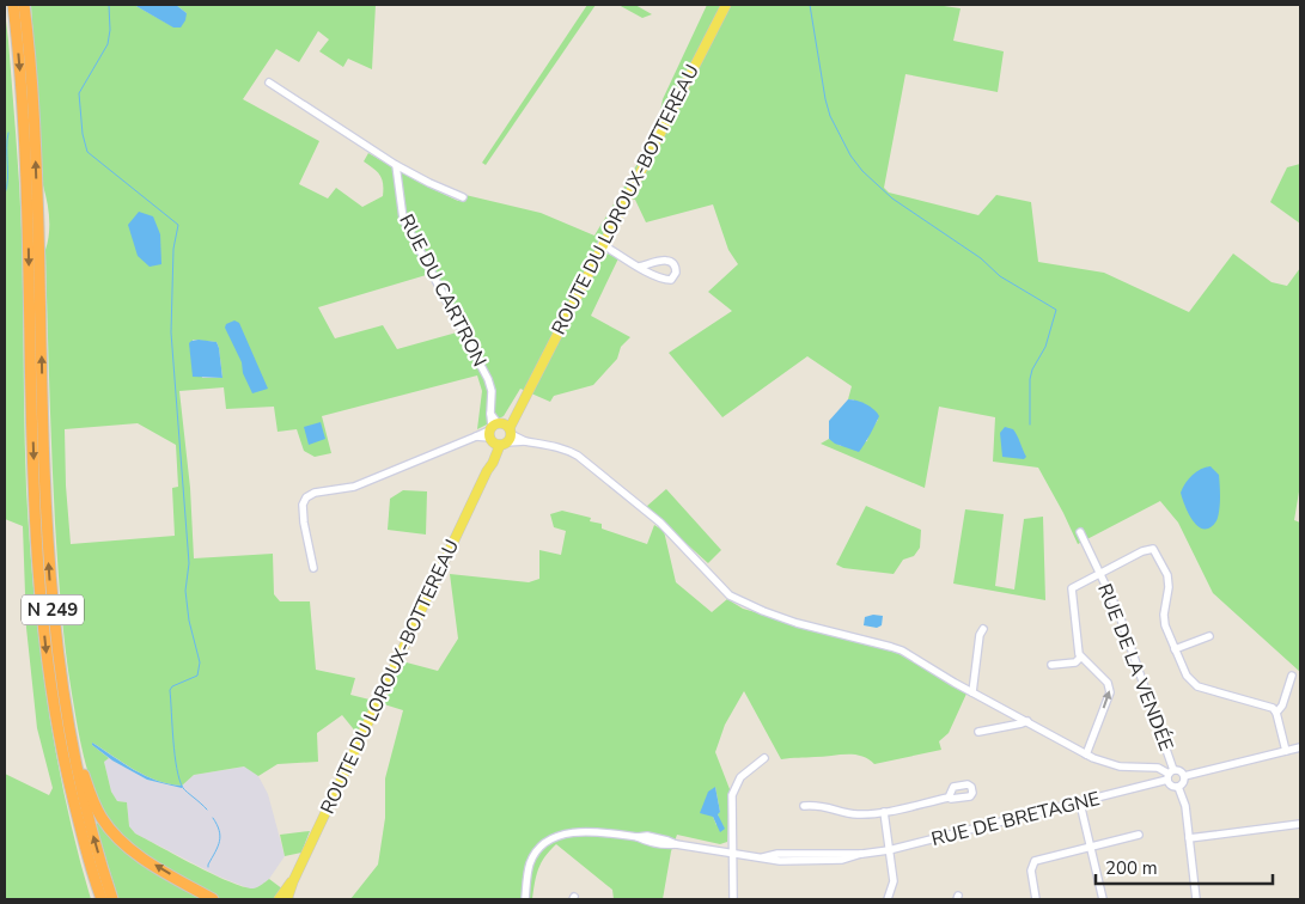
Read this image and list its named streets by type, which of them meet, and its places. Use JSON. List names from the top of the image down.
{
  "streets": {
    "highway": ["N 249"],
    "main road": ["ROUTE DU LOROUX-BOTTEREAU"],
    "street": ["RUE DU CARTRON", "RUE DE LA VENDÉE", "RUE DE BRETAGNE"]
  },
  "crossings": [
    ["ROUTE DU LOROUX-BOTTEREAU", "RUE DU CARTRON"],
    ["RUE DE LA VENDÉE", "RUE DE BRETAGNE"]
  ],
  "scale_bar": "200 m"
}
